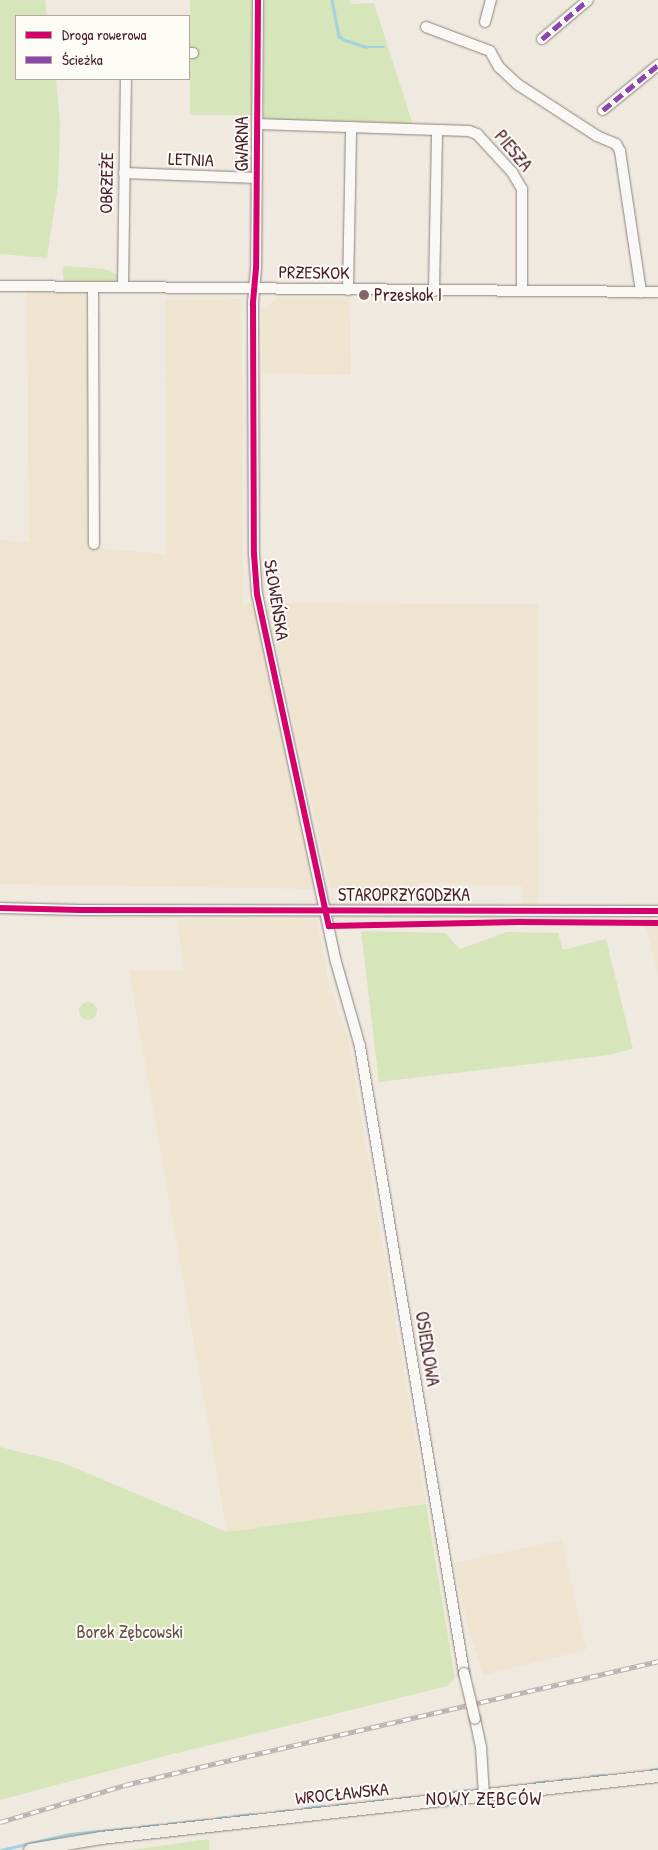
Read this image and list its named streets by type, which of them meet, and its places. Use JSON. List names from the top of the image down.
{
  "streets": {
    "main road": ["WROCŁAWSKA"],
    "street": [
      "GWARNA",
      "PIESZA",
      "LETNIA",
      "OBRZEŻE",
      "PRZESKOK",
      "SŁOWEŃSKA",
      "STAROPRZYGODZKA",
      "OSIEDLOWA"
    ]
  },
  "crossings": [
    ["GWARNA", "PIESZA"],
    ["GWARNA", "LETNIA"],
    ["GWARNA", "PRZESKOK"],
    ["GWARNA", "SŁOWEŃSKA"],
    ["PIESZA", "PRZESKOK"],
    ["LETNIA", "OBRZEŻE"],
    ["OBRZEŻE", "PRZESKOK"],
    ["PRZESKOK", "SŁOWEŃSKA"],
    ["SŁOWEŃSKA", "STAROPRZYGODZKA"],
    ["SŁOWEŃSKA", "OSIEDLOWA"],
    ["STAROPRZYGODZKA", "OSIEDLOWA"],
    ["OSIEDLOWA", "WROCŁAWSKA"]
  ],
  "districts": ["NOWY ZĘBCÓW"],
  "parks": ["Borek Zębcowski"],
  "places": ["Przeskok I"],
  "legend": ["Droga rowerowa", "Ścieżka"]
}
